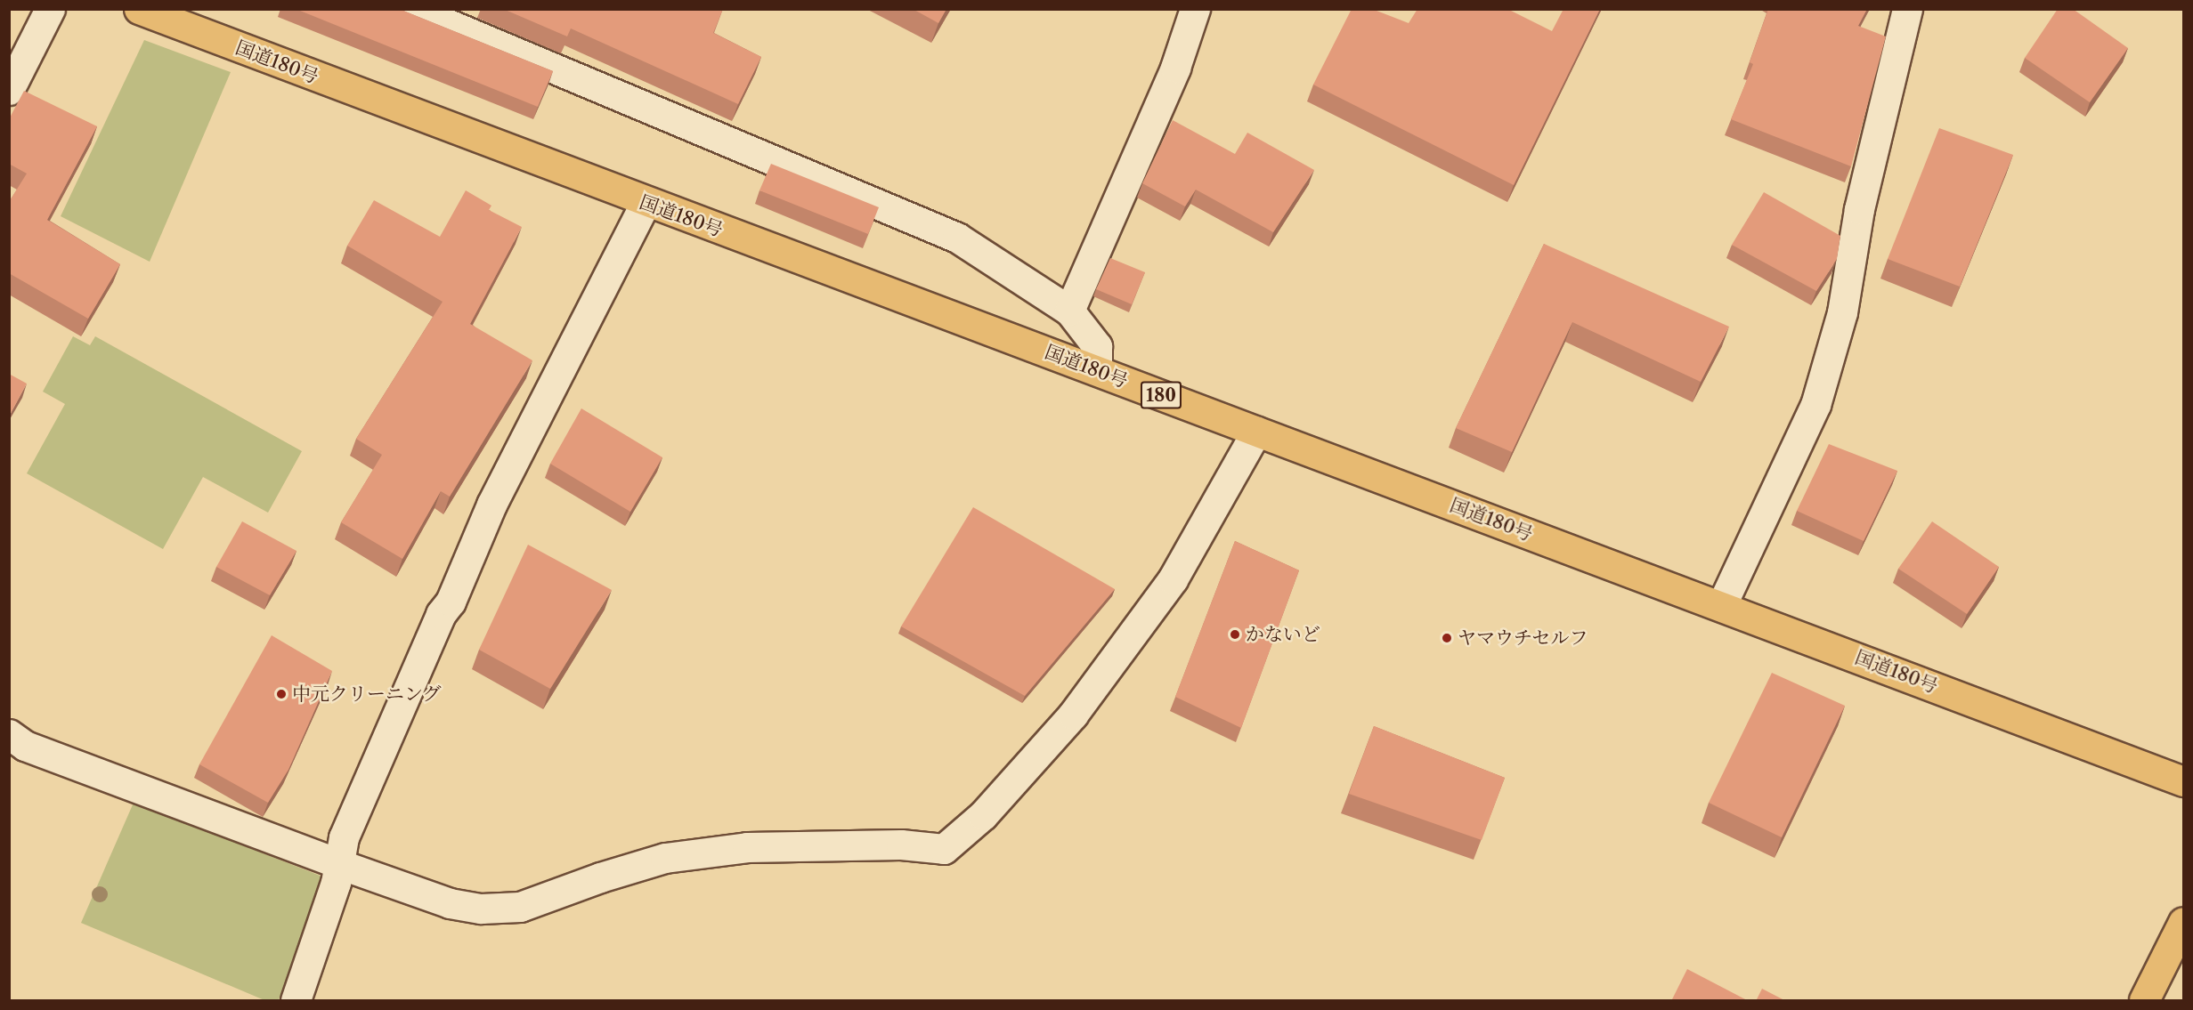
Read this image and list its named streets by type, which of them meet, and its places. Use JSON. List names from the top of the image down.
{
  "streets": {
    "highway": ["国道180号", "180"]
  },
  "places": ["かないど", "ヤマウチセルフ", "中元クリーニング"]
}
